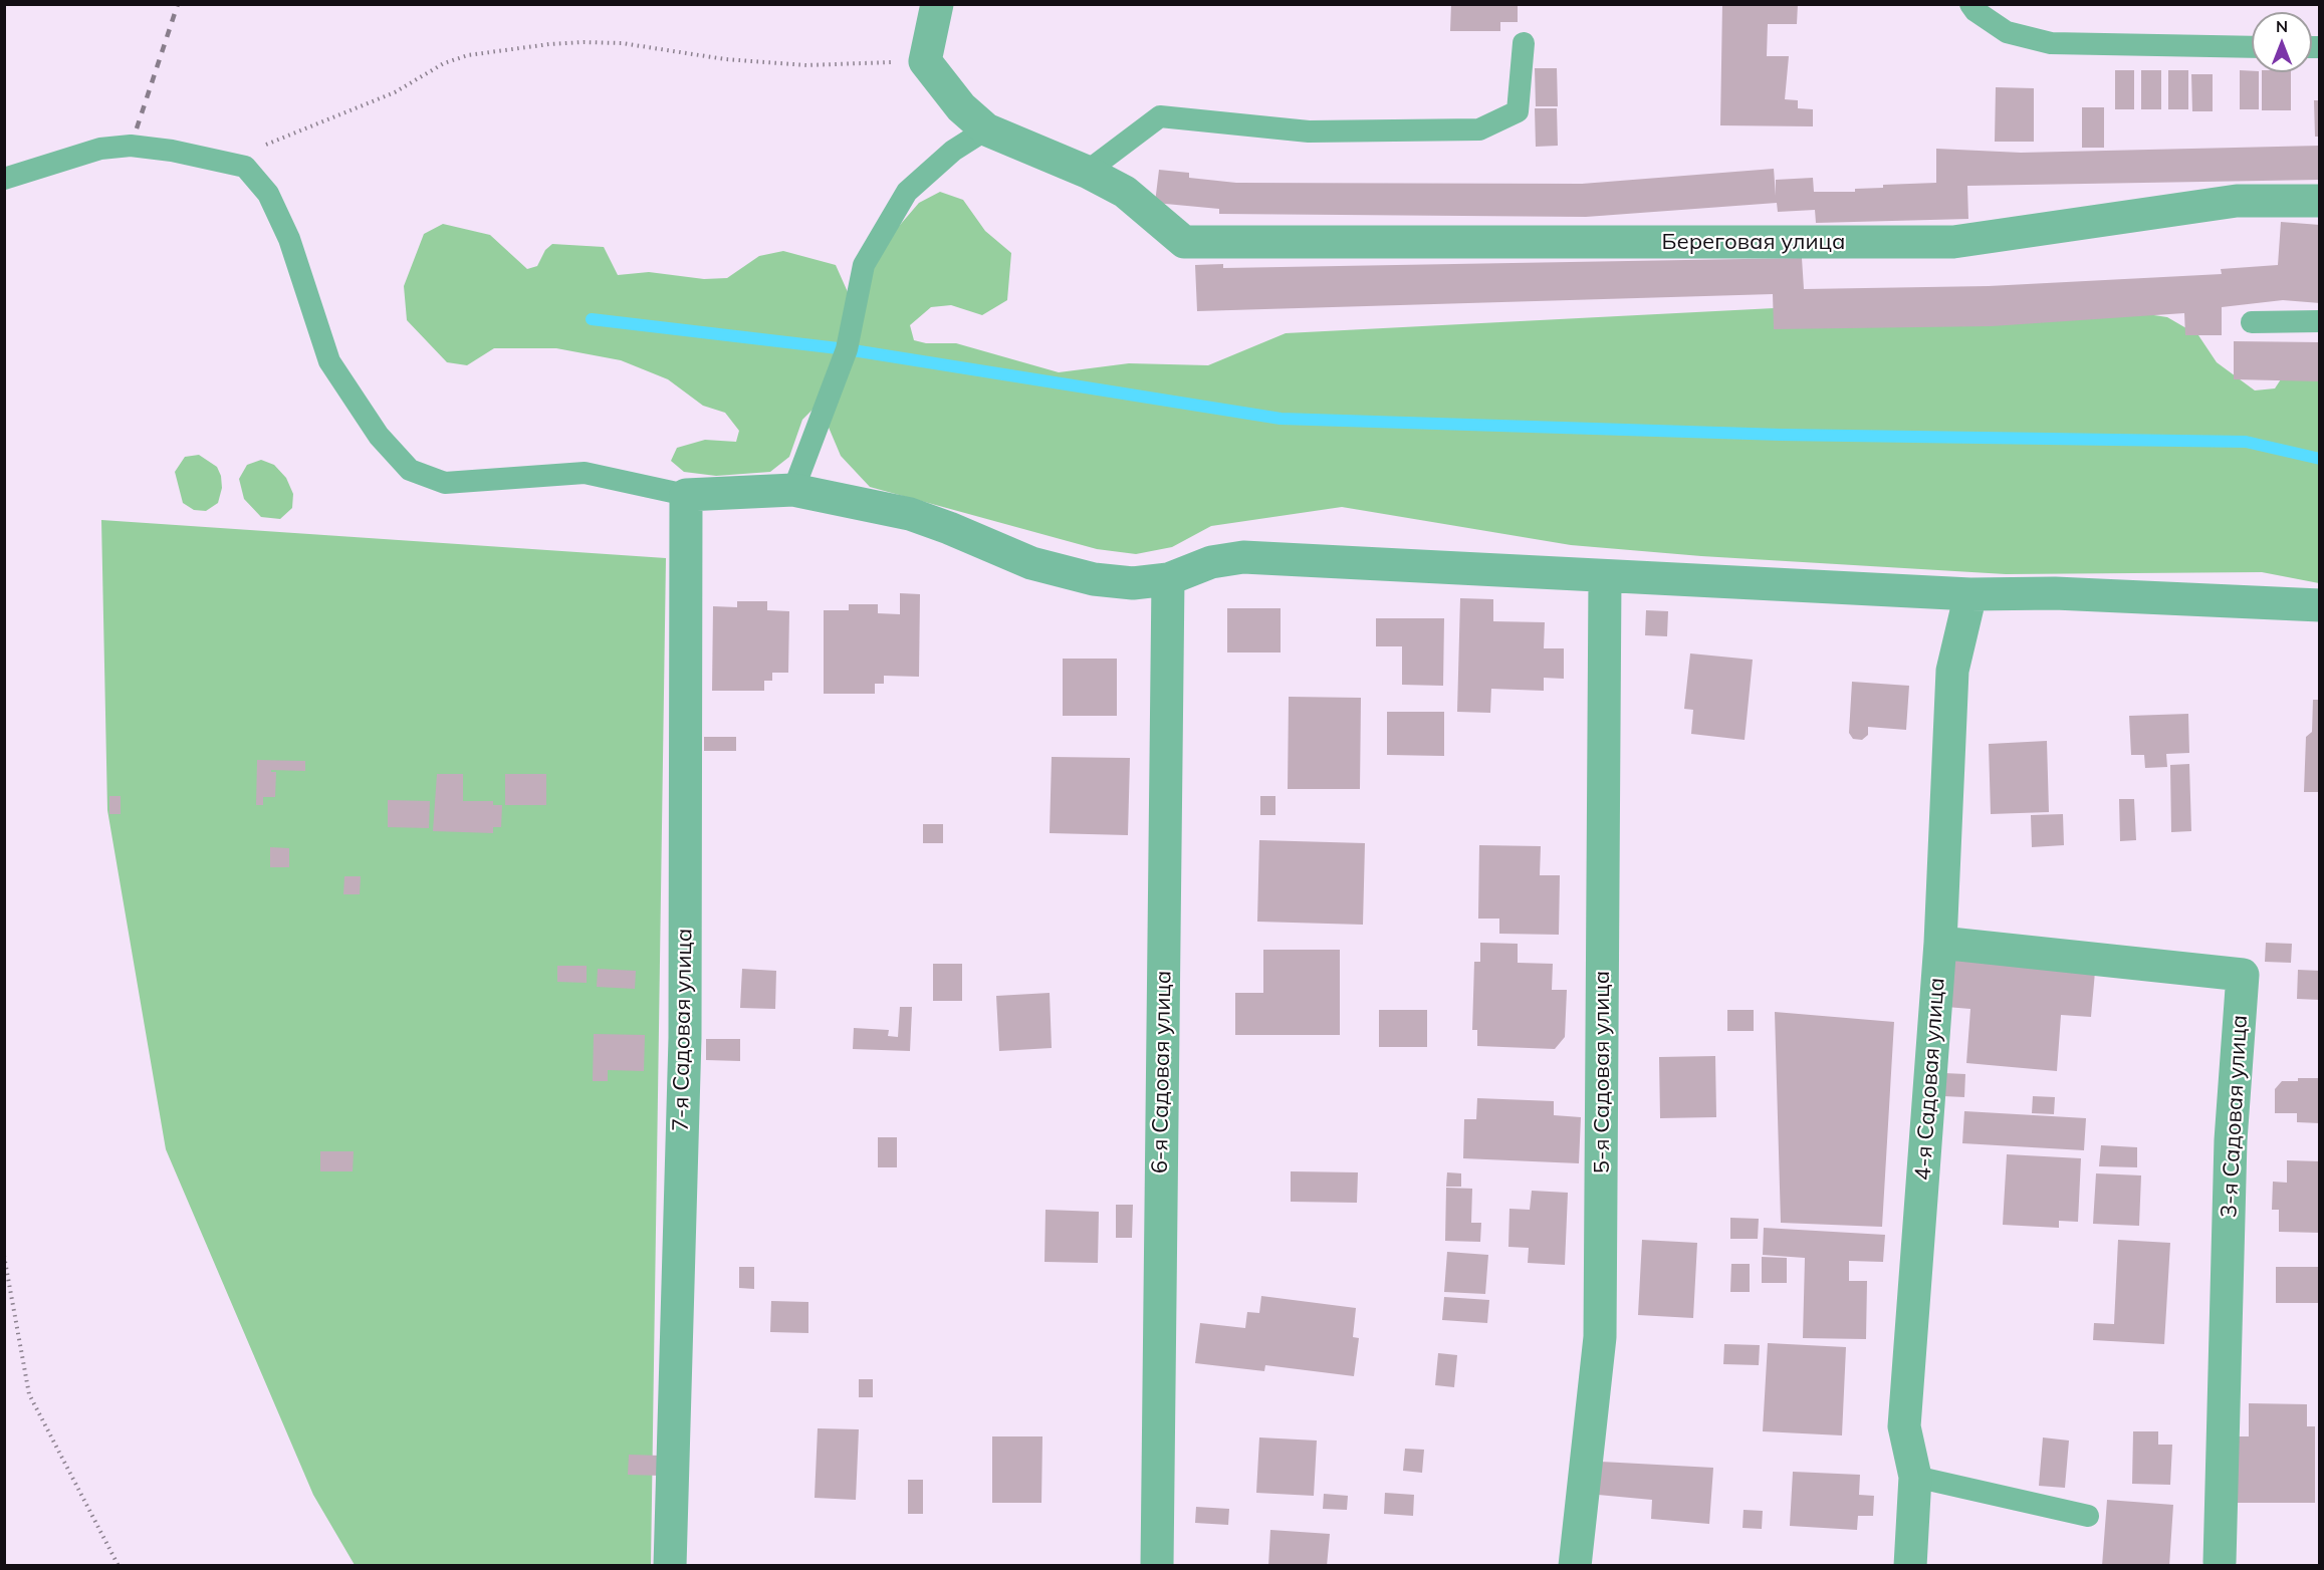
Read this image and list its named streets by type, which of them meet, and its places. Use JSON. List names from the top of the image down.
{
  "streets": {
    "street": [
      "Береговая улица",
      "7-я Садовая улица",
      "6-я Садовая улица",
      "5-я Садовая улица",
      "4-я Садовая улица",
      "3-я Садовая улица"
    ]
  },
  "crossings": [
    ["4-я Садовая улица", "3-я Садовая улица"]
  ],
  "north": "top"
}
